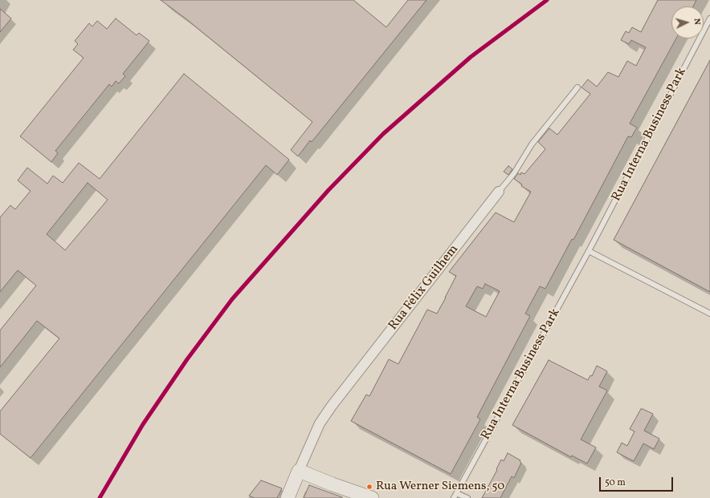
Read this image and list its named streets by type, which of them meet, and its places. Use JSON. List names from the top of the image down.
{
  "streets": {
    "street": ["Rua Félix Guilhem"],
    "lane": ["Rua Interna Business Park"]
  },
  "places": ["Rua Werner Siemens, 50"],
  "scale_bar": "50 m",
  "north": "right"
}
